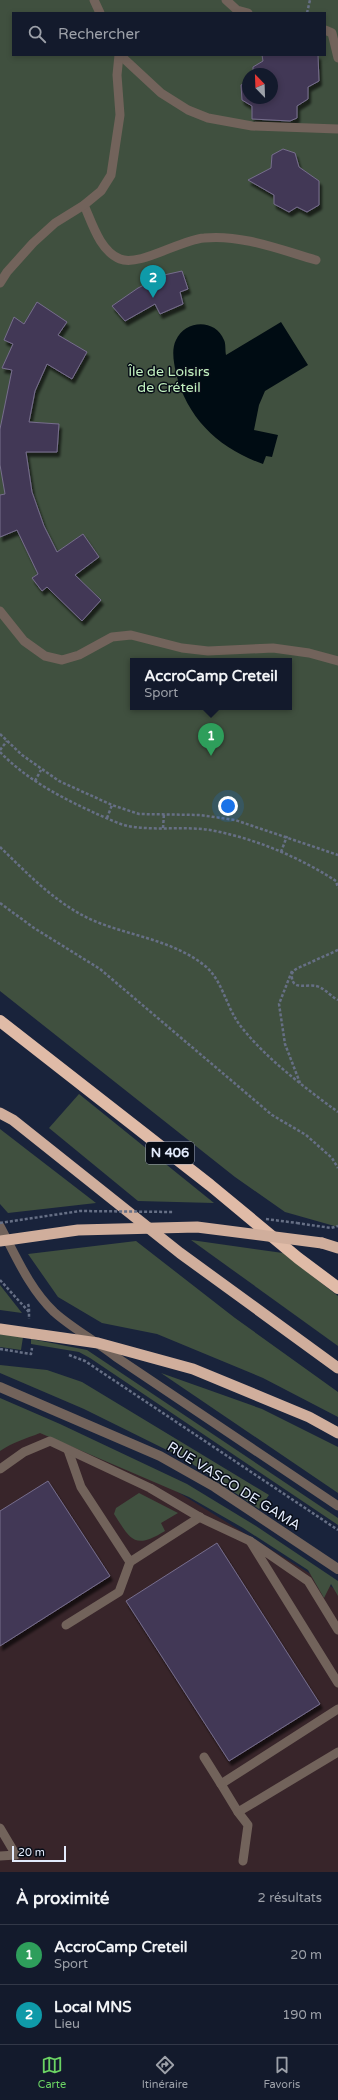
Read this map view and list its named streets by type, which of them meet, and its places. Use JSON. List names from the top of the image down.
{
  "streets": {
    "highway": ["N 406"],
    "street": ["RUE VASCO DE GAMA"]
  },
  "parks": ["Île de Loisirs de Créteil"],
  "scale_bar": "20 m",
  "north": "top left",
  "page": {
    "search": "Rechercher",
    "pins": ["2", "1"],
    "popup": ["AccroCamp Creteil", "Sport"],
    "scale": "20 m",
    "heading": ["À proximité", "2 résultats"],
    "list": [
      {
        "mark": "1",
        "name": "AccroCamp Creteil",
        "note": "Sport",
        "value": "20 m"
      },
      {
        "mark": "2",
        "name": "Local MNS",
        "note": "Lieu",
        "value": "190 m"
      }
    ],
    "nav": ["Carte", "Itinéraire", "Favoris"]
  }
}
